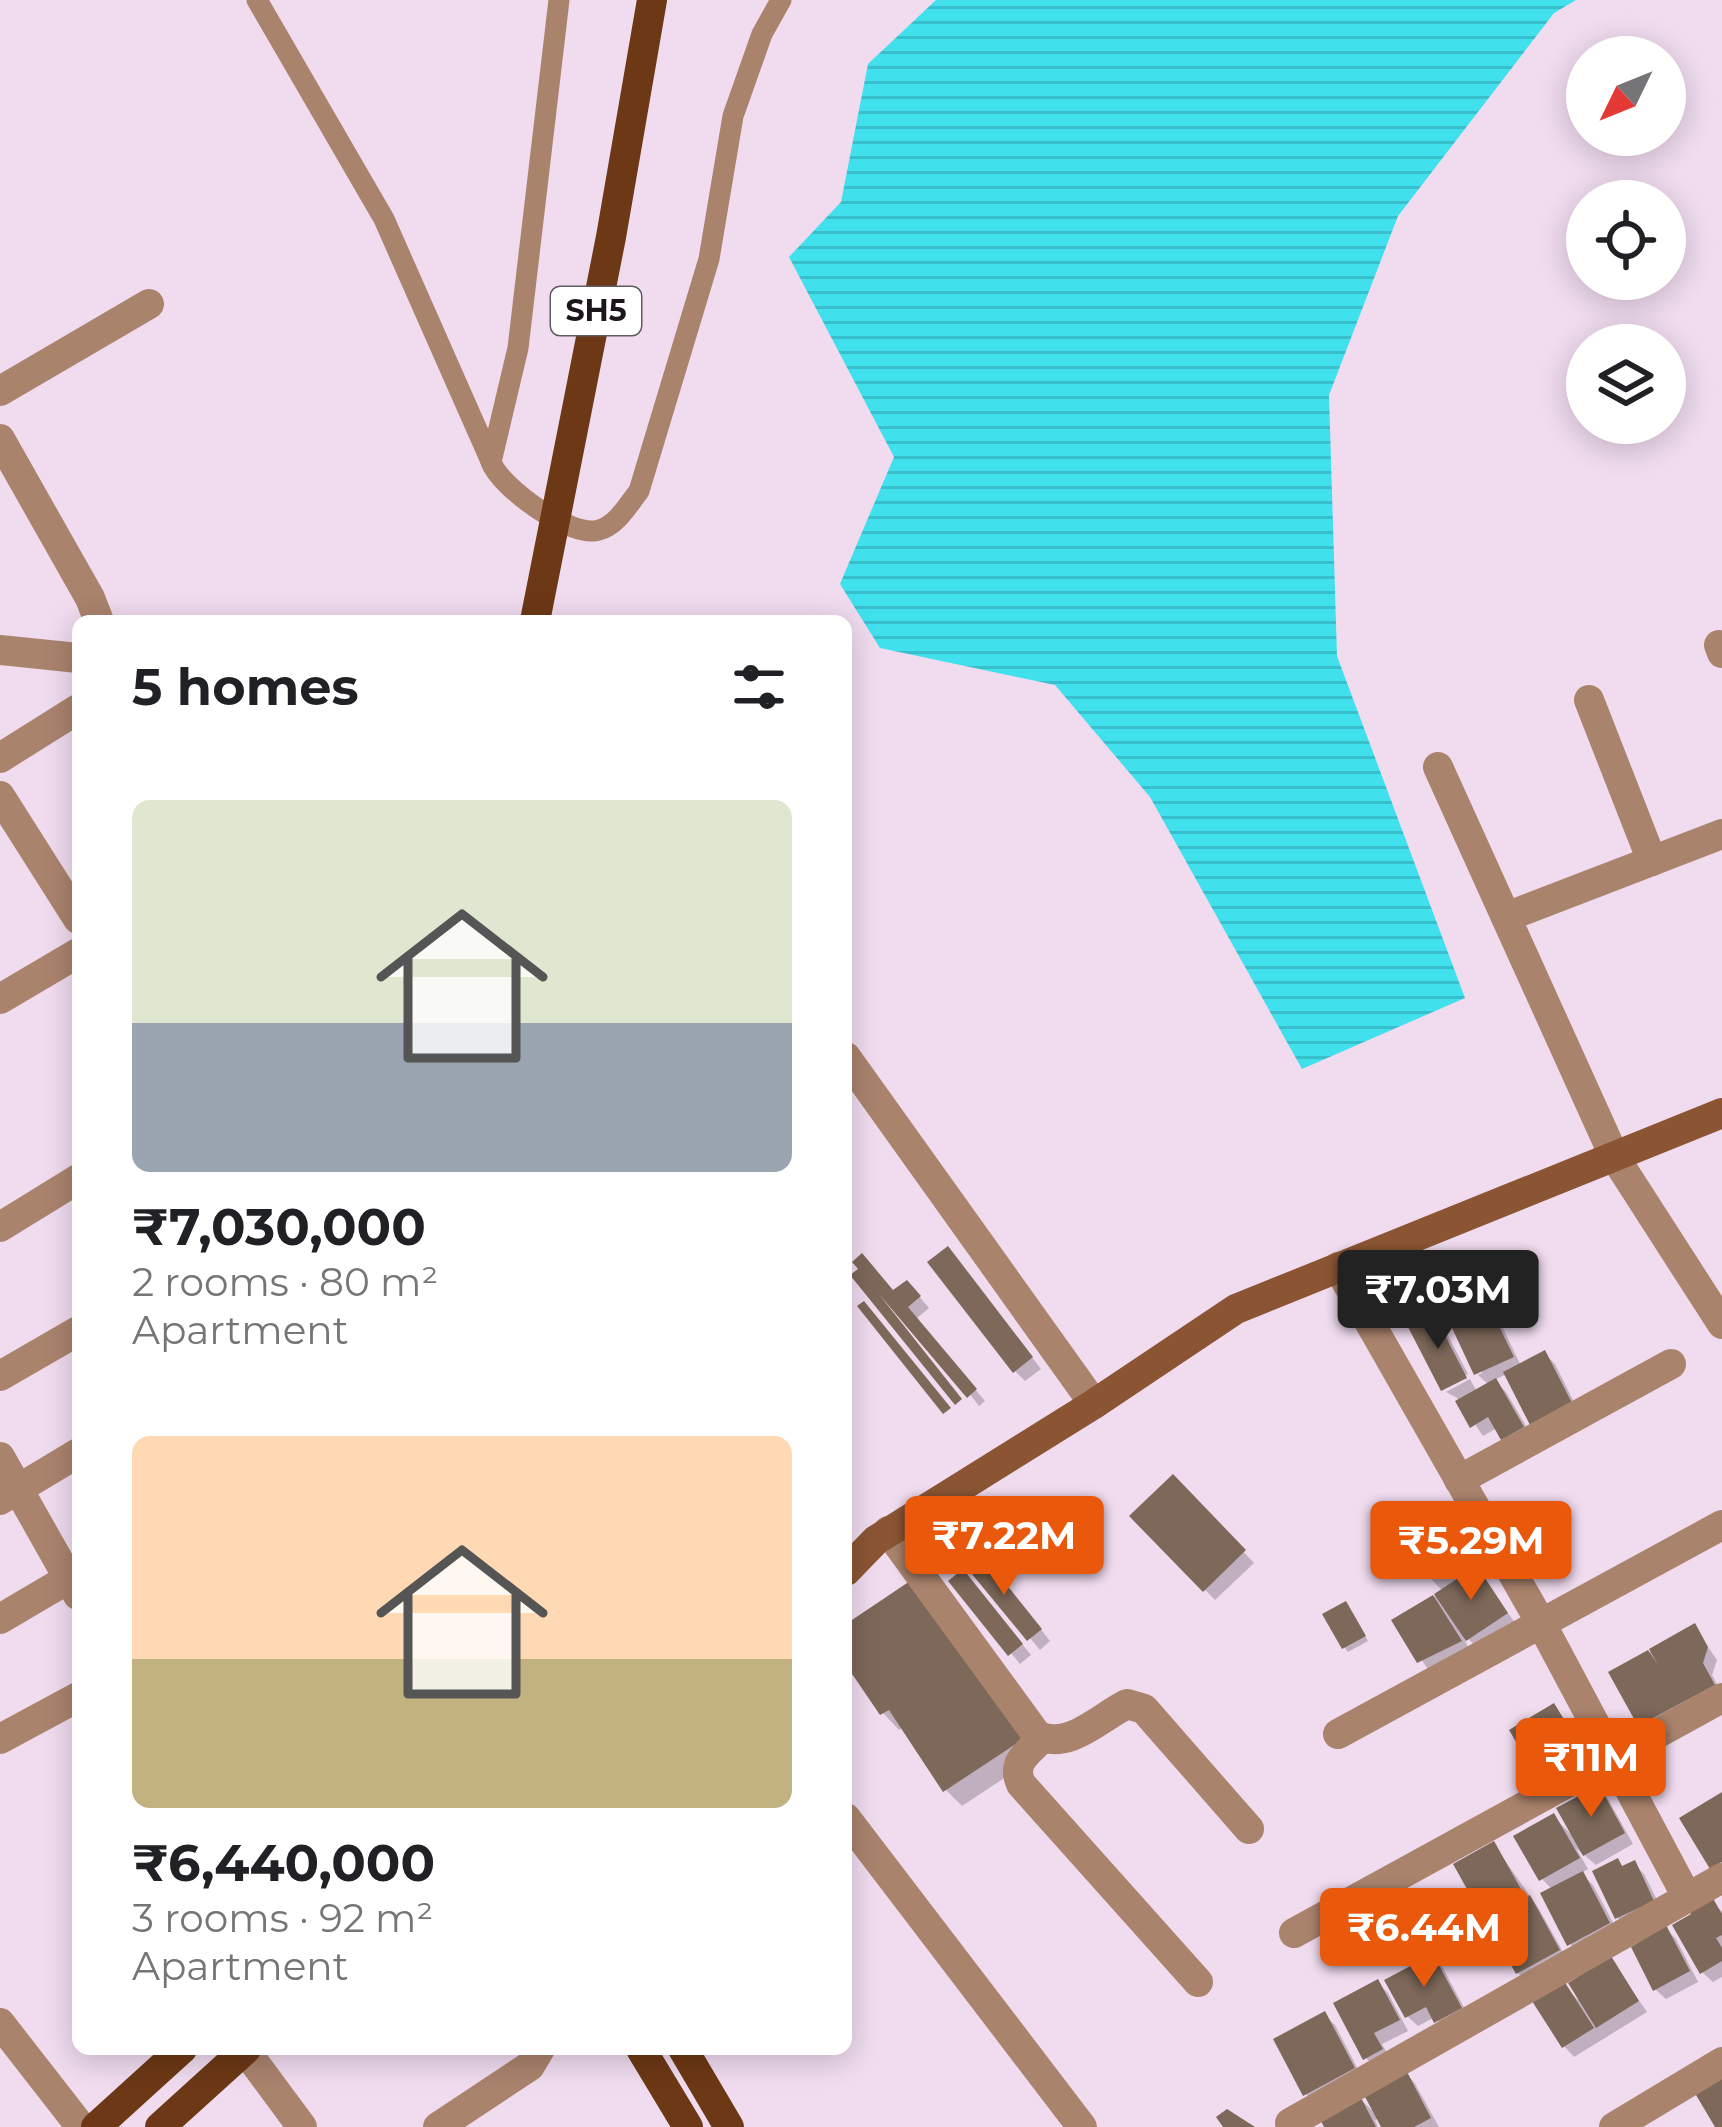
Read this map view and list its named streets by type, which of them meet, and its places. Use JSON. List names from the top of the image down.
{
  "streets": {
    "main road": ["SH5"]
  },
  "north": "bottom left",
  "page": {
    "heading": "5 homes",
    "list": [
      {
        "name": "₹7,030,000",
        "note": "2 rooms · 80 m² · Apartment"
      },
      {
        "name": "₹6,440,000",
        "note": "3 rooms · 92 m² · Apartment"
      }
    ],
    "price": [
      "₹7.03M",
      "₹7.22M",
      "₹5.29M",
      "₹11M",
      "₹6.44M"
    ]
  }
}
